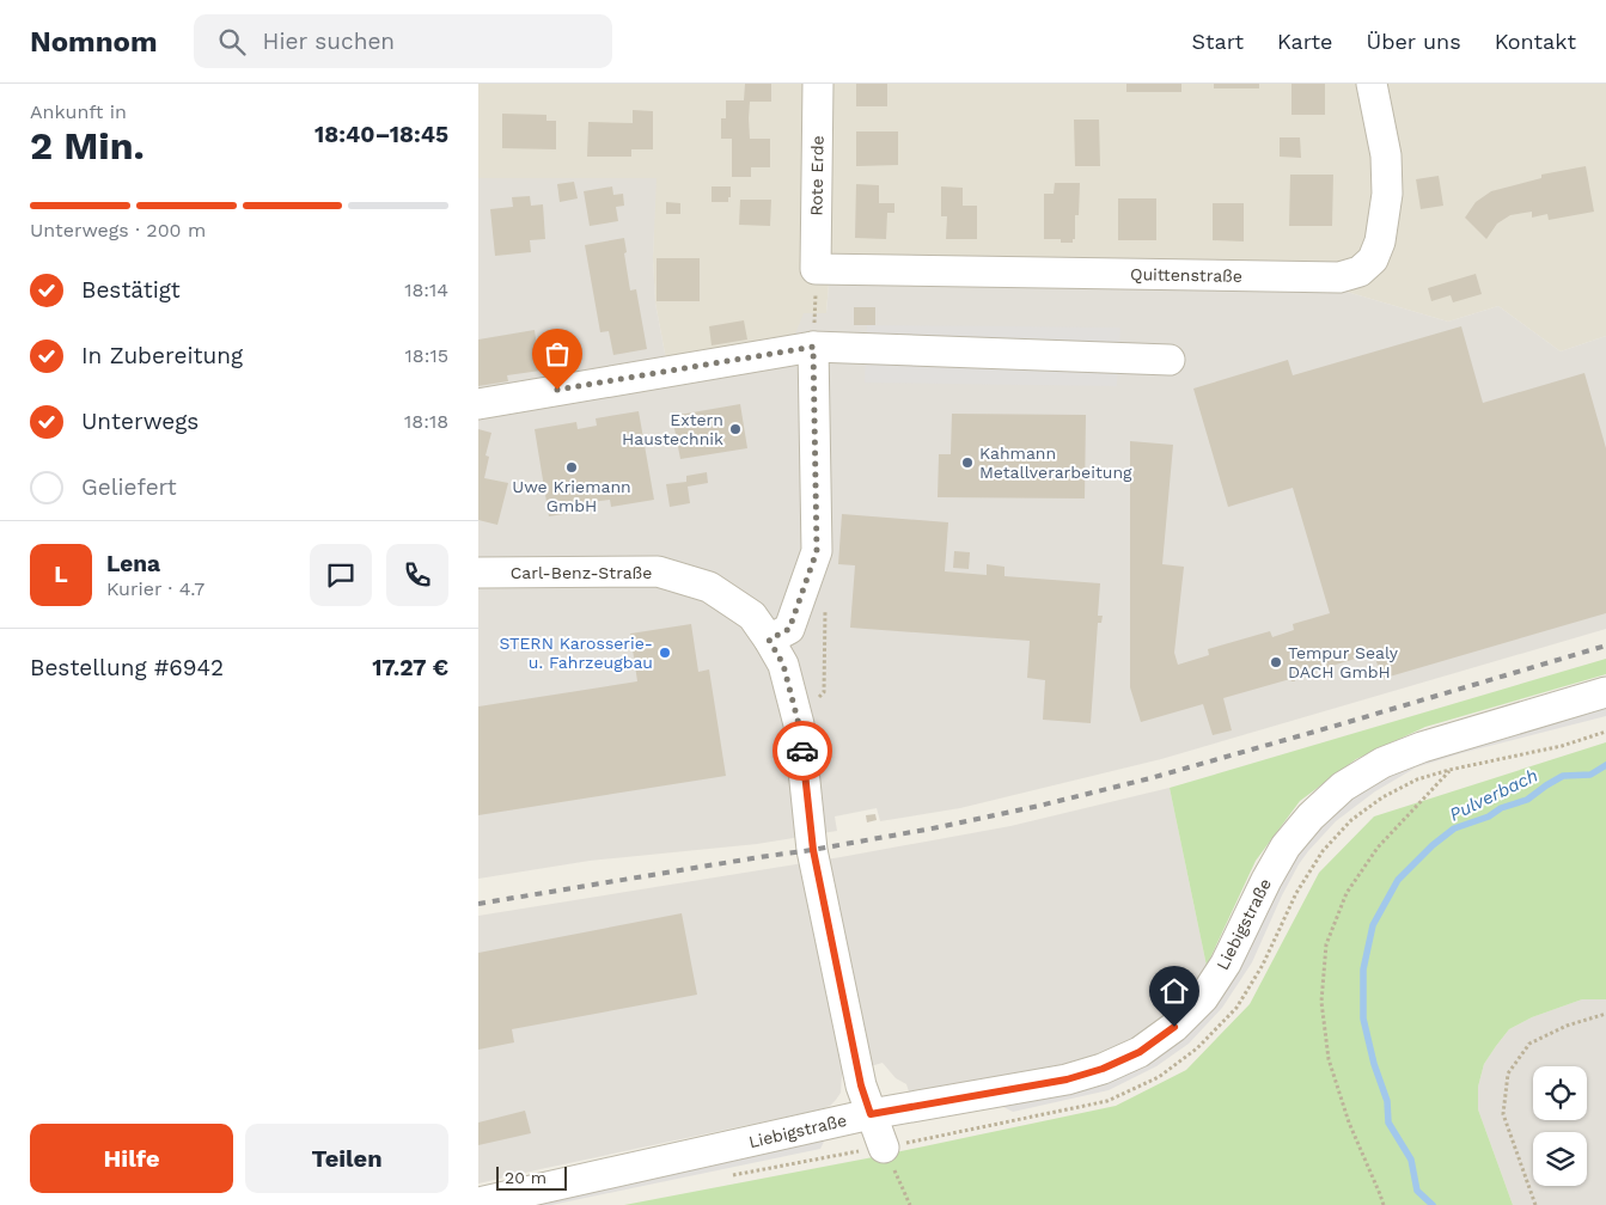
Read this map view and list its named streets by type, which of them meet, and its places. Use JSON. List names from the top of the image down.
{
  "streets": {
    "street": [
      "Rote Erde",
      "Quittenstraße",
      "Carl-Benz-Straße",
      "Liebigstraße"
    ]
  },
  "crossings": [
    ["Rote Erde", "Quittenstraße"],
    ["Carl-Benz-Straße", "Liebigstraße"]
  ],
  "water": ["Pulverbach"],
  "places": [
    "Extern Haustechnik",
    "Kahmann Metallverarbeitung",
    "Uwe Kriemann GmbH",
    "STERN Karosserie- u. Fahrzeugbau",
    "Tempur Sealy DACH GmbH"
  ],
  "scale_bar": "20 m",
  "page": {
    "header": "Nomnom",
    "search": "Hier suchen",
    "nav": [
      "Start",
      "Karte",
      "Über uns",
      "Kontakt"
    ],
    "heading": ["2 Min.", "Ankunft in", "18:40–18:45"],
    "panel": [
      "Lena",
      "Kurier · 4.7",
      "Bestellung #6942",
      "17.27 €"
    ],
    "bar": "Unterwegs · 200 m",
    "list": [
      ["Bestätigt", "18:14"],
      ["In Zubereitung", "18:15"],
      ["Unterwegs", "18:18"],
      "Geliefert"
    ],
    "round": "L",
    "buttons": ["Hilfe", "Teilen"],
    "scale": "20 m"
  }
}
